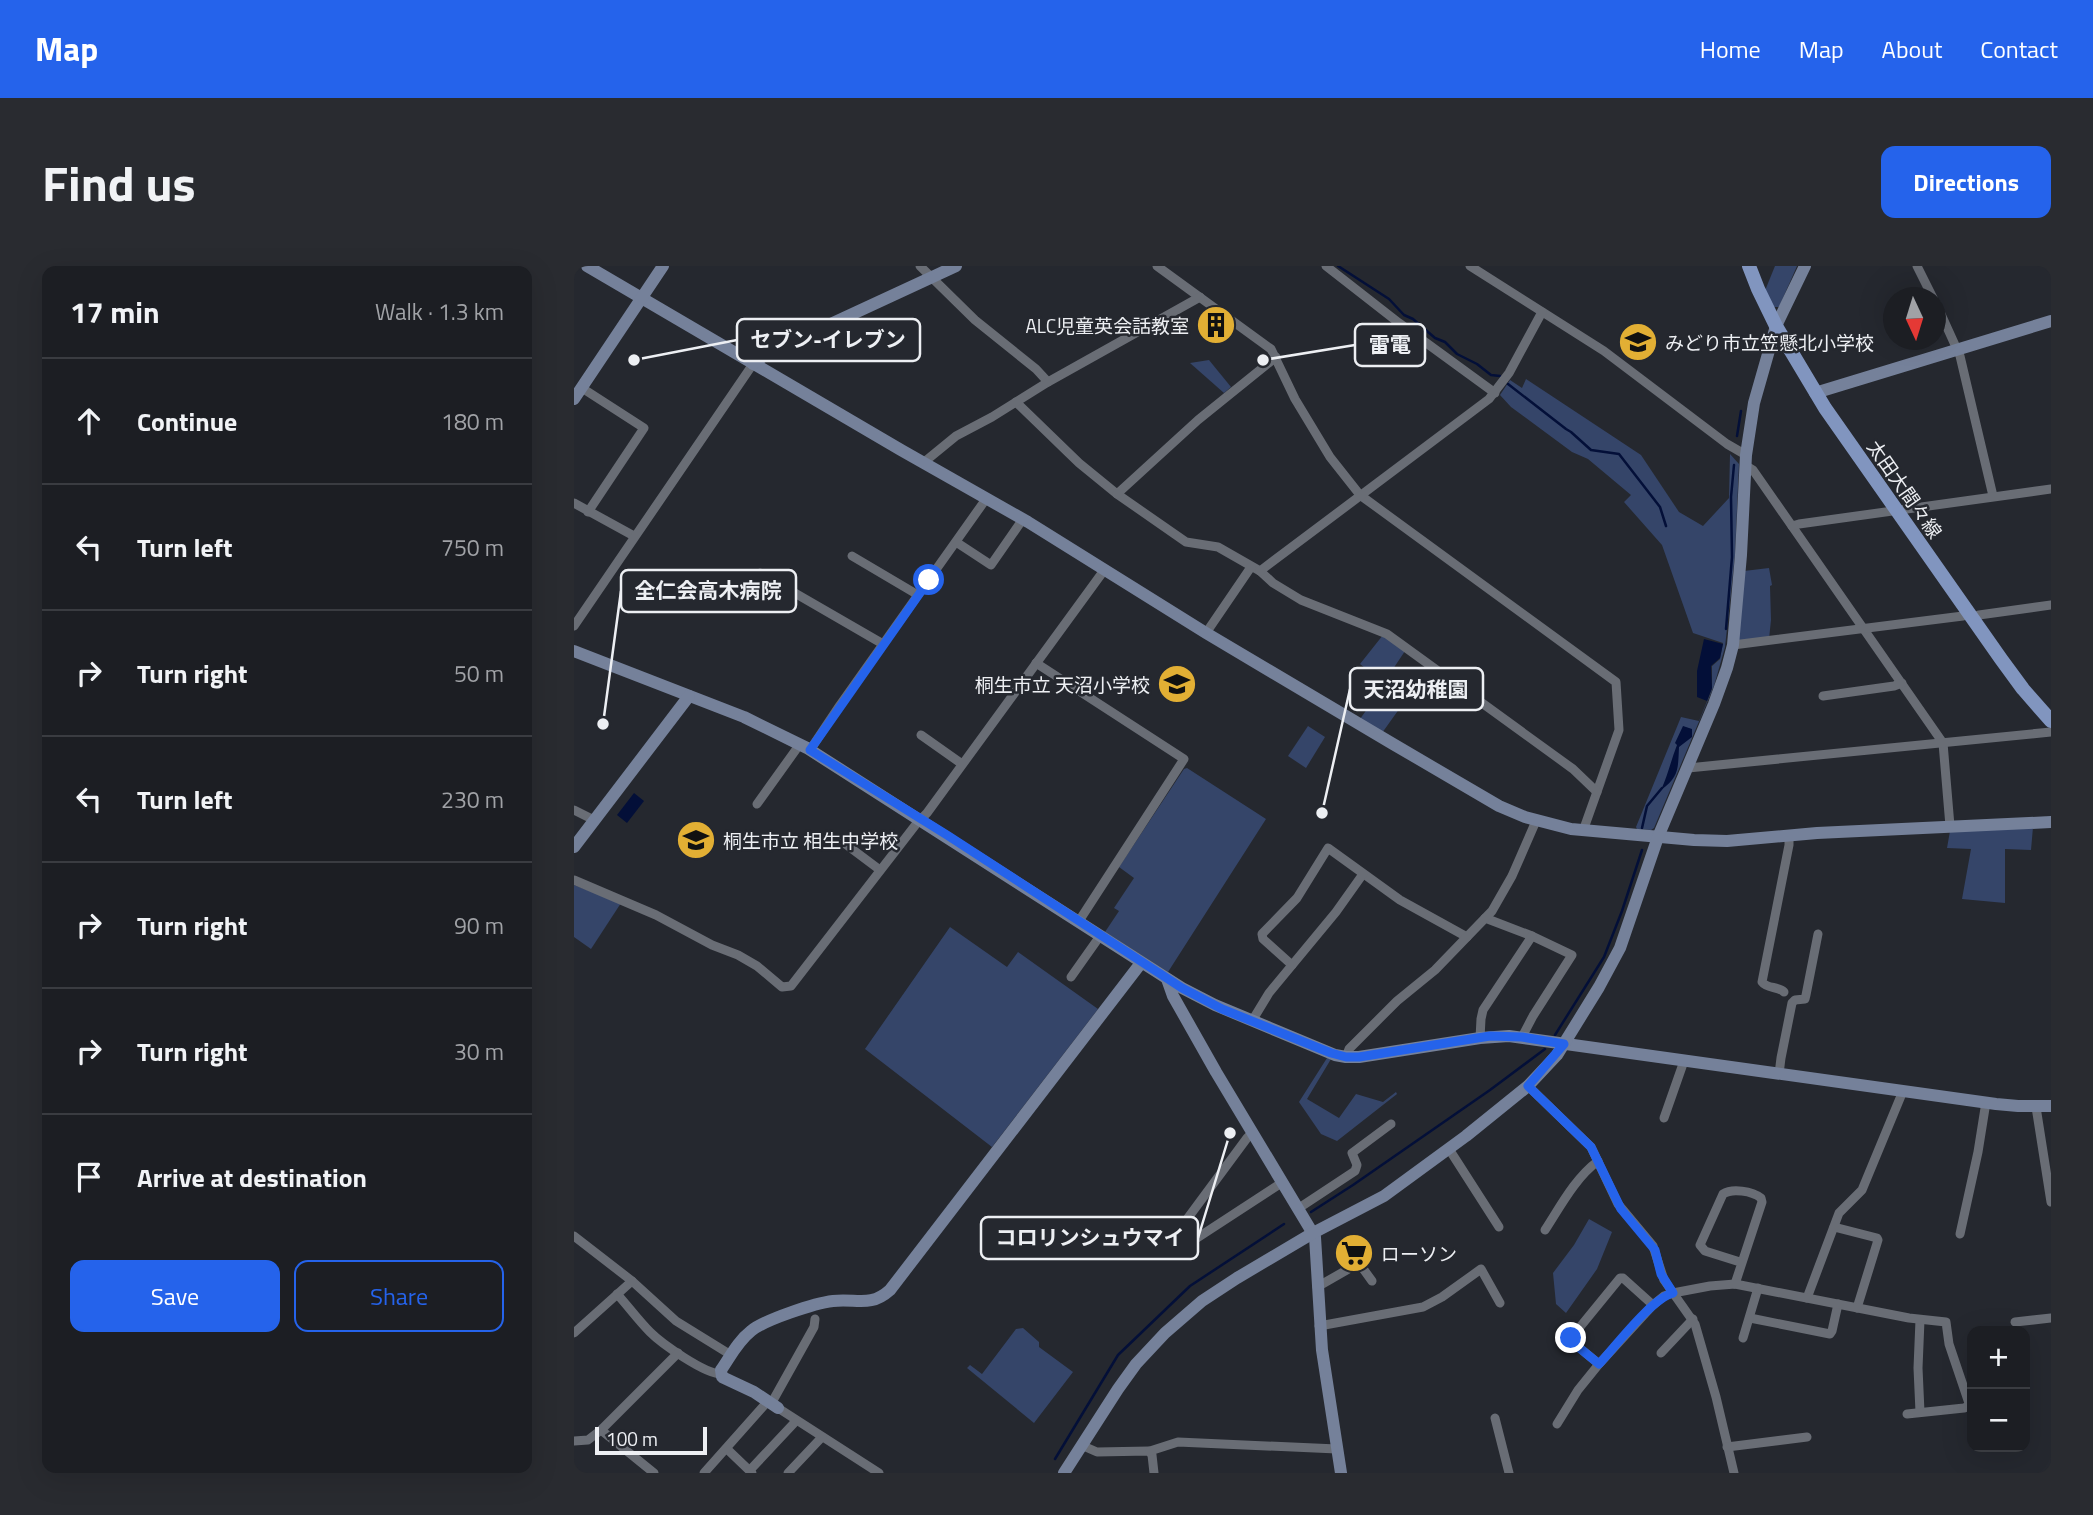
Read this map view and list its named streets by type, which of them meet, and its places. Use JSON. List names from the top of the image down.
{
  "streets": {
    "main road": ["太田大間々線"]
  },
  "places": {
    "building": ["ALC児童英会話教室"],
    "school or university": ["みどり市立笠懸北小学校", "桐生市立 天沼小学校", "桐生市立 相生中学校"],
    "other": [
      "セブン-イレブン",
      "雷電",
      "全仁会高木病院",
      "天沼幼稚園",
      "コロリンシュウマイ"
    ],
    "supermarket": ["ローソン"]
  },
  "scale_bar": "100 m",
  "north": "bottom",
  "page": {
    "header": "Map",
    "nav": [
      "Home",
      "Map",
      "About",
      "Contact"
    ],
    "title": "Find us",
    "buttons": [
      "Directions",
      ["Save", "Share"]
    ],
    "heading": ["17 min", "Walk · 1.3 km"],
    "list": [
      ["Continue", "180 m"],
      ["Turn left", "750 m"],
      ["Turn right", "50 m"],
      ["Turn left", "230 m"],
      ["Turn right", "90 m"],
      ["Turn right", "30 m"],
      "Arrive at destination"
    ],
    "map_buttons": ["+", "−"],
    "scale": "100 m"
  }
}
